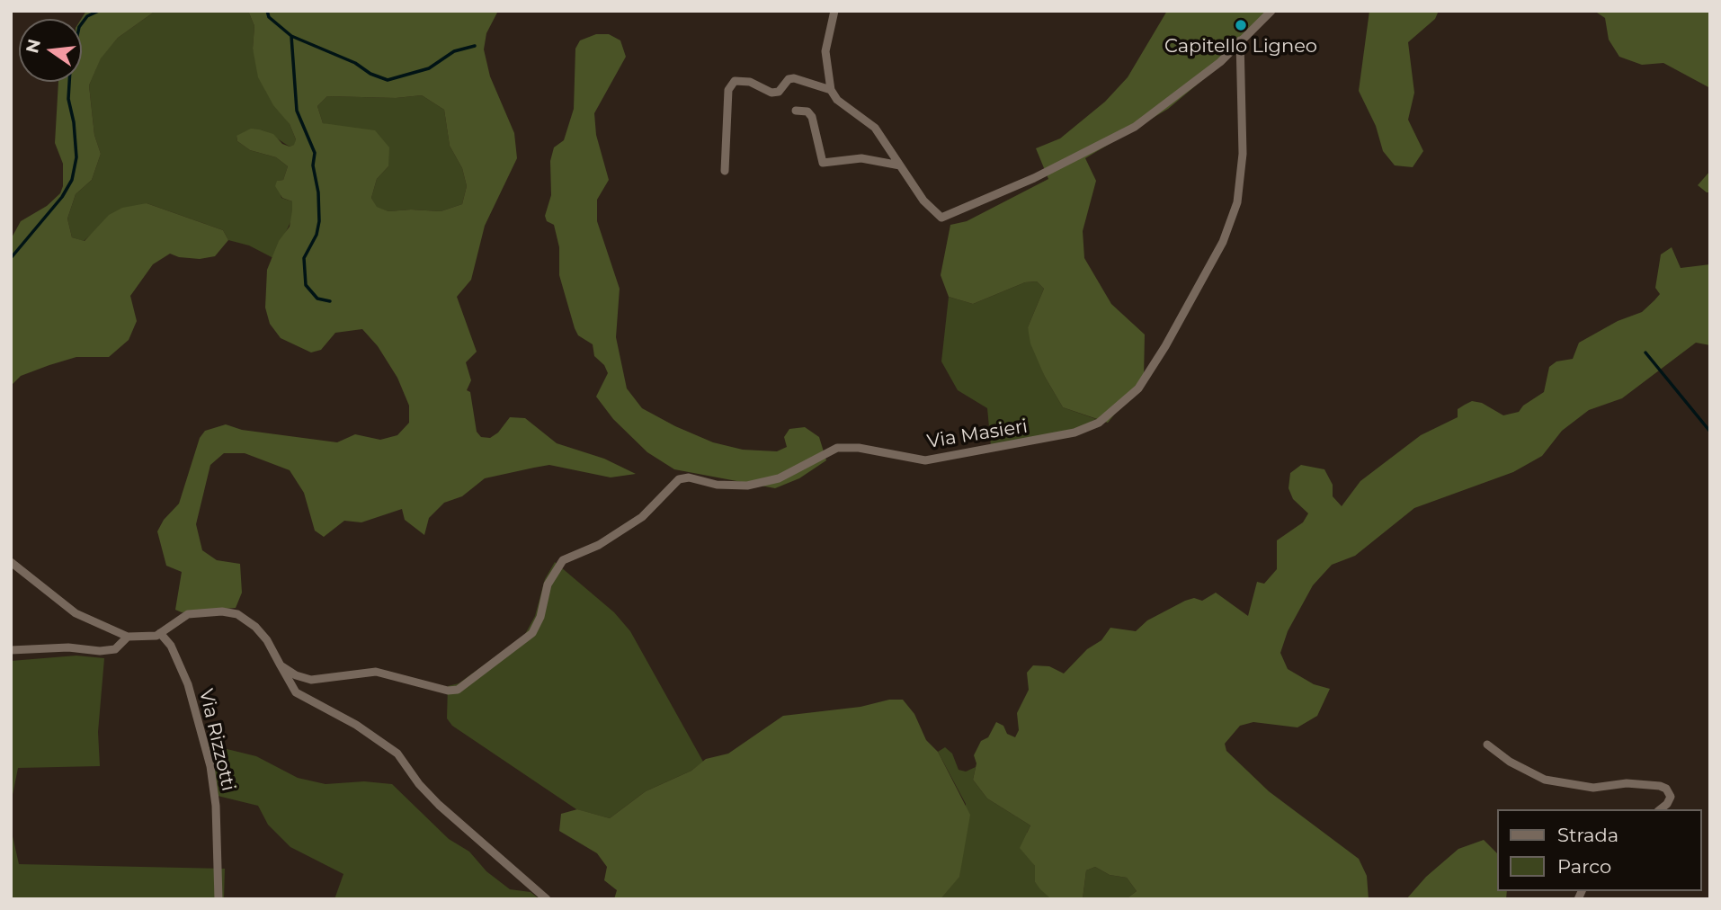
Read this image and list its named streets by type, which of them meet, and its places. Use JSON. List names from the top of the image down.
{
  "streets": {
    "street": ["Via Masieri", "Via Rizzotti"]
  },
  "places": ["Capitello Ligneo"],
  "legend": ["Strada", "Parco"],
  "north": "left"
}
